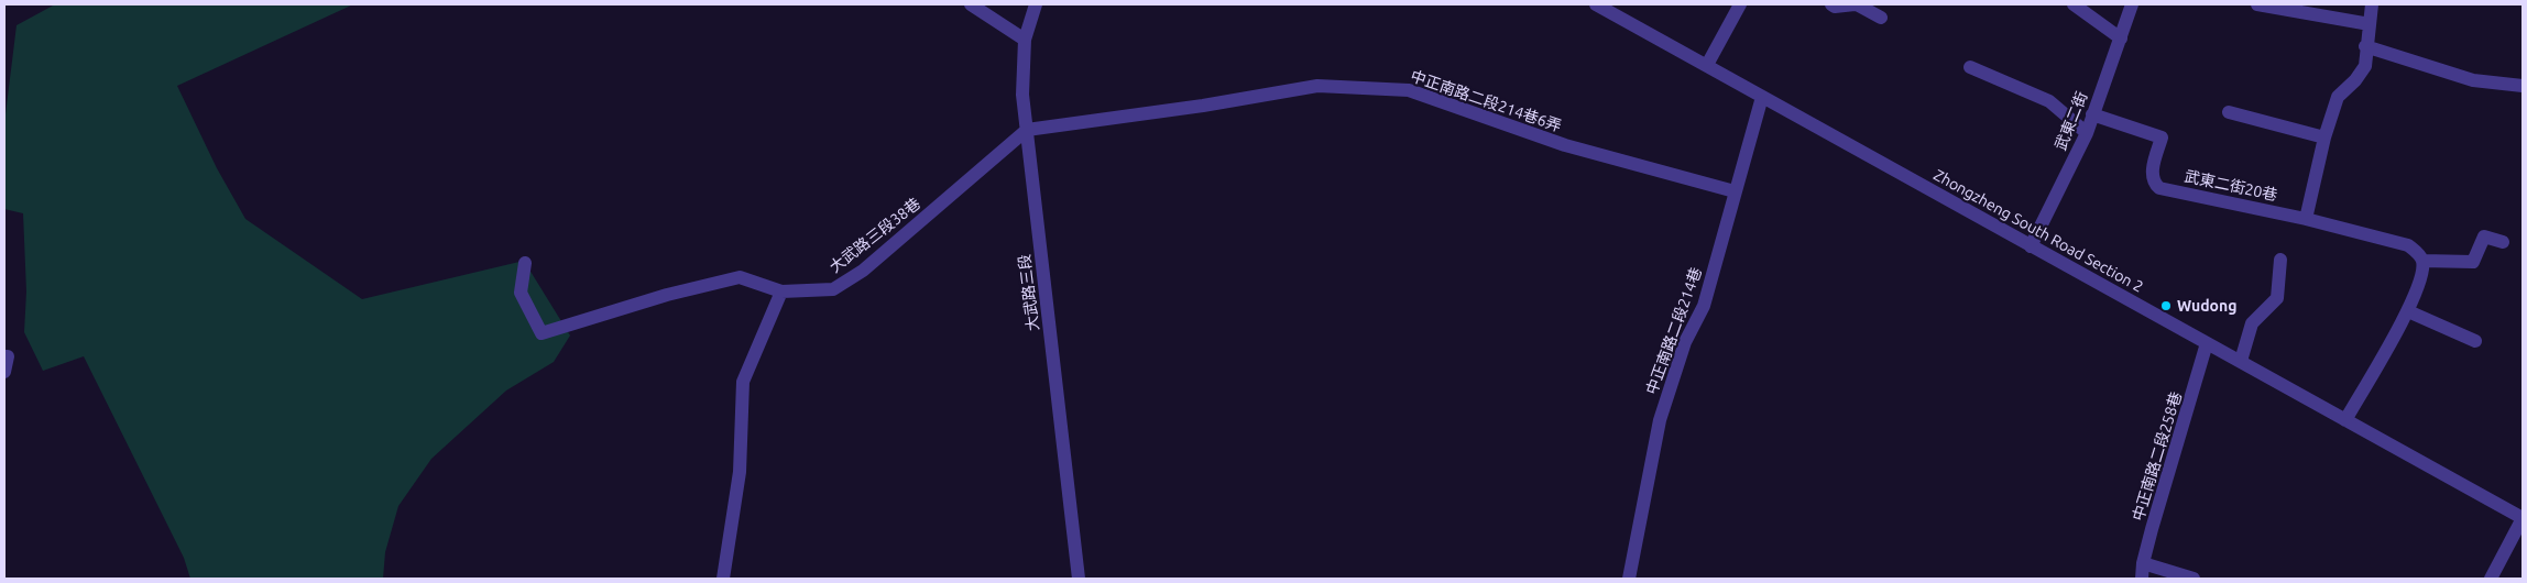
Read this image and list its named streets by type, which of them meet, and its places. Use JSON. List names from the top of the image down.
{
  "streets": {
    "street": [
      "中正南路二段214巷6弄",
      "武東二街",
      "武東二街20巷",
      "Zhongzheng South Road Section 2",
      "大武路三段38巷",
      "大武路三段",
      "中正南路二段214巷",
      "中正南路二段258巷"
    ]
  },
  "crossings": [
    ["中正南路二段214巷6弄", "大武路三段38巷"],
    ["中正南路二段214巷6弄", "大武路三段"],
    ["中正南路二段214巷6弄", "中正南路二段214巷"],
    ["武東二街", "武東二街20巷"],
    ["武東二街", "Zhongzheng South Road Section 2"],
    ["Zhongzheng South Road Section 2", "中正南路二段214巷"],
    ["Zhongzheng South Road Section 2", "中正南路二段258巷"],
    ["大武路三段38巷", "大武路三段"]
  ],
  "places": ["Wudong"]
}
